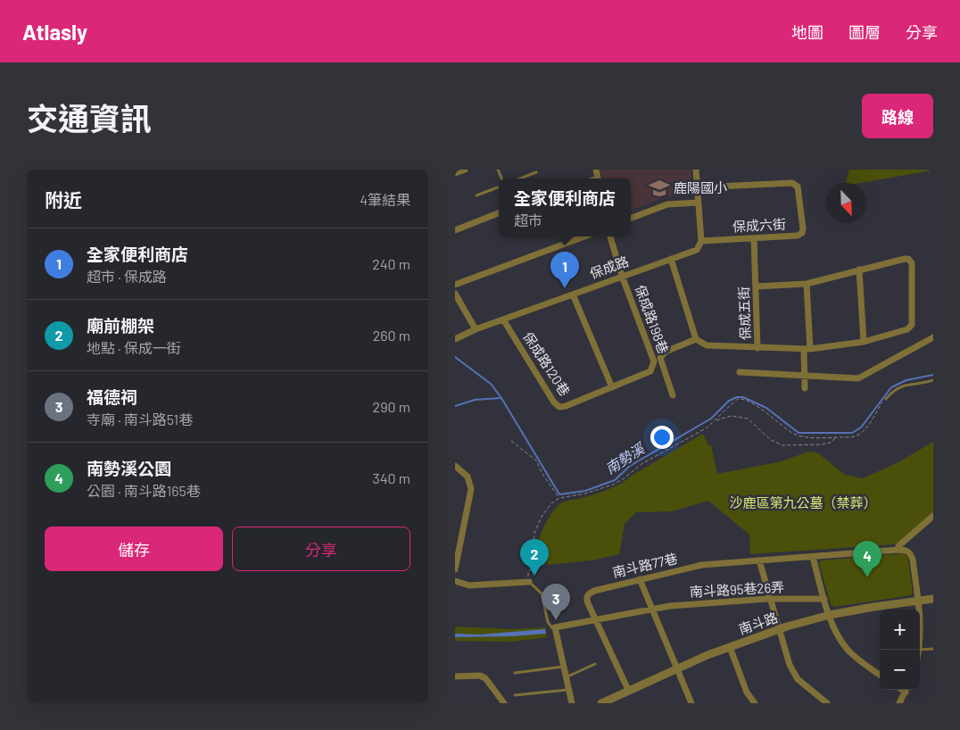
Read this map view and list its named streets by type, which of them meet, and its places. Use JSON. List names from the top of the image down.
{
  "streets": {
    "street": [
      "保成六街",
      "保成路",
      "保成五街",
      "保成路198巷",
      "保成路120巷",
      "南斗路77巷",
      "南斗路95巷26弄",
      "南斗路"
    ]
  },
  "crossings": [
    ["保成六街", "保成路"],
    ["保成六街", "保成五街"],
    ["保成路", "保成路198巷"],
    ["保成路", "保成路120巷"],
    ["保成路198巷", "保成路120巷"],
    ["南斗路77巷", "南斗路95巷26弄"],
    ["南斗路77巷", "南斗路"]
  ],
  "water": ["南勢溪"],
  "parks": ["沙鹿區第九公墓（禁葬）"],
  "places": {
    "school or university": ["鹿陽國小"]
  },
  "north": "bottom right",
  "page": {
    "header": "Atlasly",
    "nav": ["地圖", "圖層", "分享"],
    "title": "交通資訊",
    "buttons": [
      "路線",
      ["儲存", "分享"]
    ],
    "heading": ["附近", "4筆結果"],
    "popup": ["全家便利商店", "超市"],
    "list": [
      {
        "mark": "1",
        "name": "全家便利商店",
        "note": "超市 · 保成路",
        "value": "240 m"
      },
      {
        "mark": "2",
        "name": "廟前棚架",
        "note": "地點 · 保成一街",
        "value": "260 m"
      },
      {
        "mark": "3",
        "name": "福德祠",
        "note": "寺廟 · 南斗路51巷",
        "value": "290 m"
      },
      {
        "mark": "4",
        "name": "南勢溪公園",
        "note": "公園 · 南斗路165巷",
        "value": "340 m"
      }
    ],
    "pins": [
      "1",
      "2",
      "4",
      "3"
    ],
    "map_buttons": ["+", "−"]
  }
}
